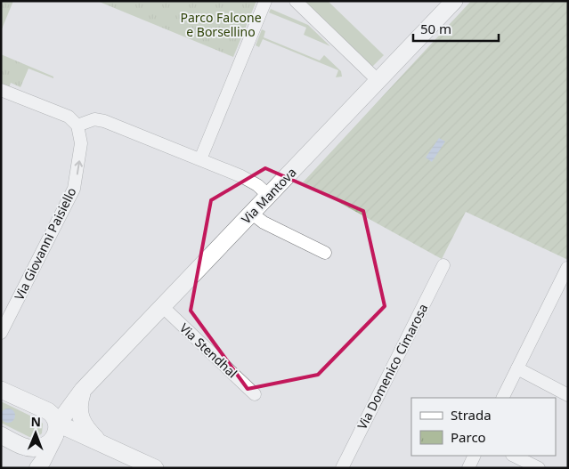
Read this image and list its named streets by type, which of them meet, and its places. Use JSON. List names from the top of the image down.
{
  "streets": {
    "main road": ["Via Mantova"],
    "street": ["Via Giovanni Paisiello", "Via Stendhal", "Via Domenico Cimarosa"]
  },
  "crossings": [
    ["Via Mantova", "Via Stendhal"]
  ],
  "one_way": ["Via Giovanni Paisiello"],
  "parks": ["Parco Falcone e Borsellino"],
  "legend": ["Strada", "Parco"],
  "scale_bar": "50 m",
  "north": "top"
}
